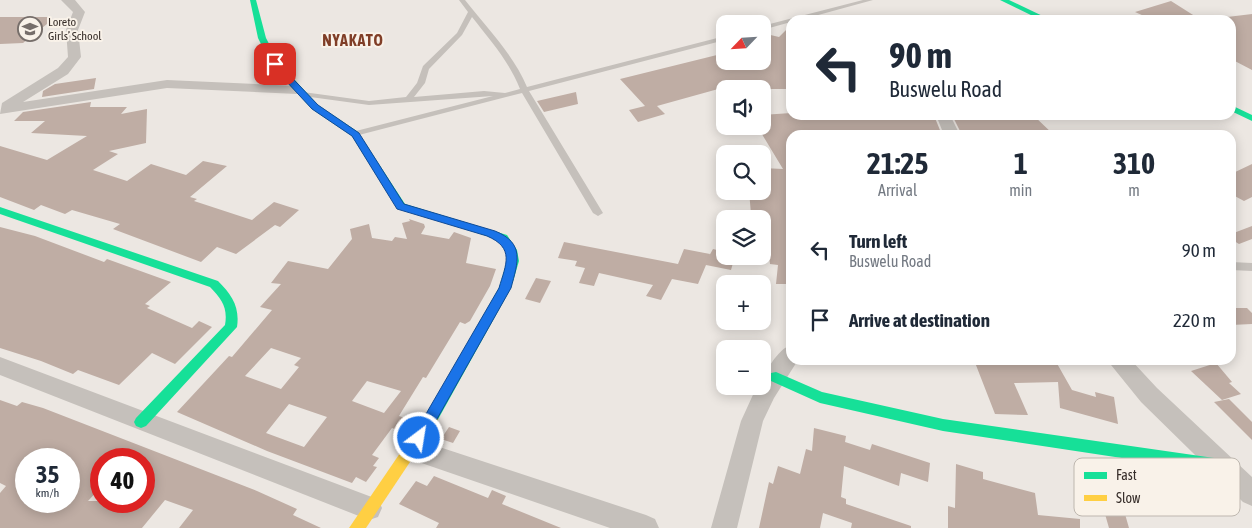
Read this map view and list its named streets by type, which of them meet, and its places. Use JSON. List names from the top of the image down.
{
  "districts": ["NYAKATO"],
  "places": {
    "school or university": ["Loreto Girls’ School"]
  },
  "legend": ["Fast", "Slow"],
  "north": "bottom left",
  "page": {
    "map_buttons": ["+", "−"],
    "turn": ["90 m", "Buswelu Road"],
    "eta": [
      "21:25",
      "Arrival",
      "1",
      "min",
      "310",
      "m"
    ],
    "list": [
      {
        "name": "Turn left",
        "note": "Buswelu Road",
        "value": "90 m"
      },
      {
        "name": "Arrive at destination",
        "value": "220 m"
      }
    ],
    "speed": "35 km/h",
    "limit": "40"
  }
}
